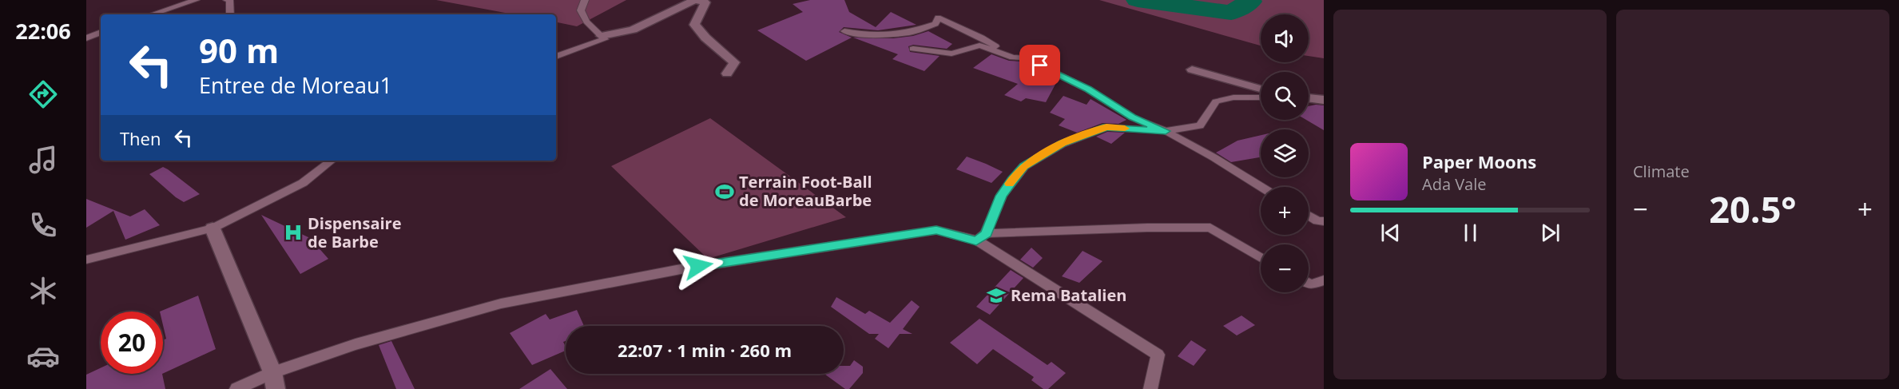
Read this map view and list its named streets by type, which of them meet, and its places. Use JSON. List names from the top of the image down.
{
  "places": {
    "sports": ["Terrain Foot-Ball de MoreauBarbe"],
    "hospital": ["Dispensaire de Barbe"],
    "school or university": ["Rema Batalien"]
  },
  "page": {
    "tabs": "22:06",
    "tile": "Climate",
    "map_buttons": ["+", "−"],
    "turn": ["90 m", "Entree de Moreau1"],
    "then": "Then",
    "song": ["Paper Moons", "Ada Vale"],
    "heat": ["−", "20.5°", "+"],
    "limit": "20",
    "trip": "22:07 · 1 min · 260 m"
  }
}
